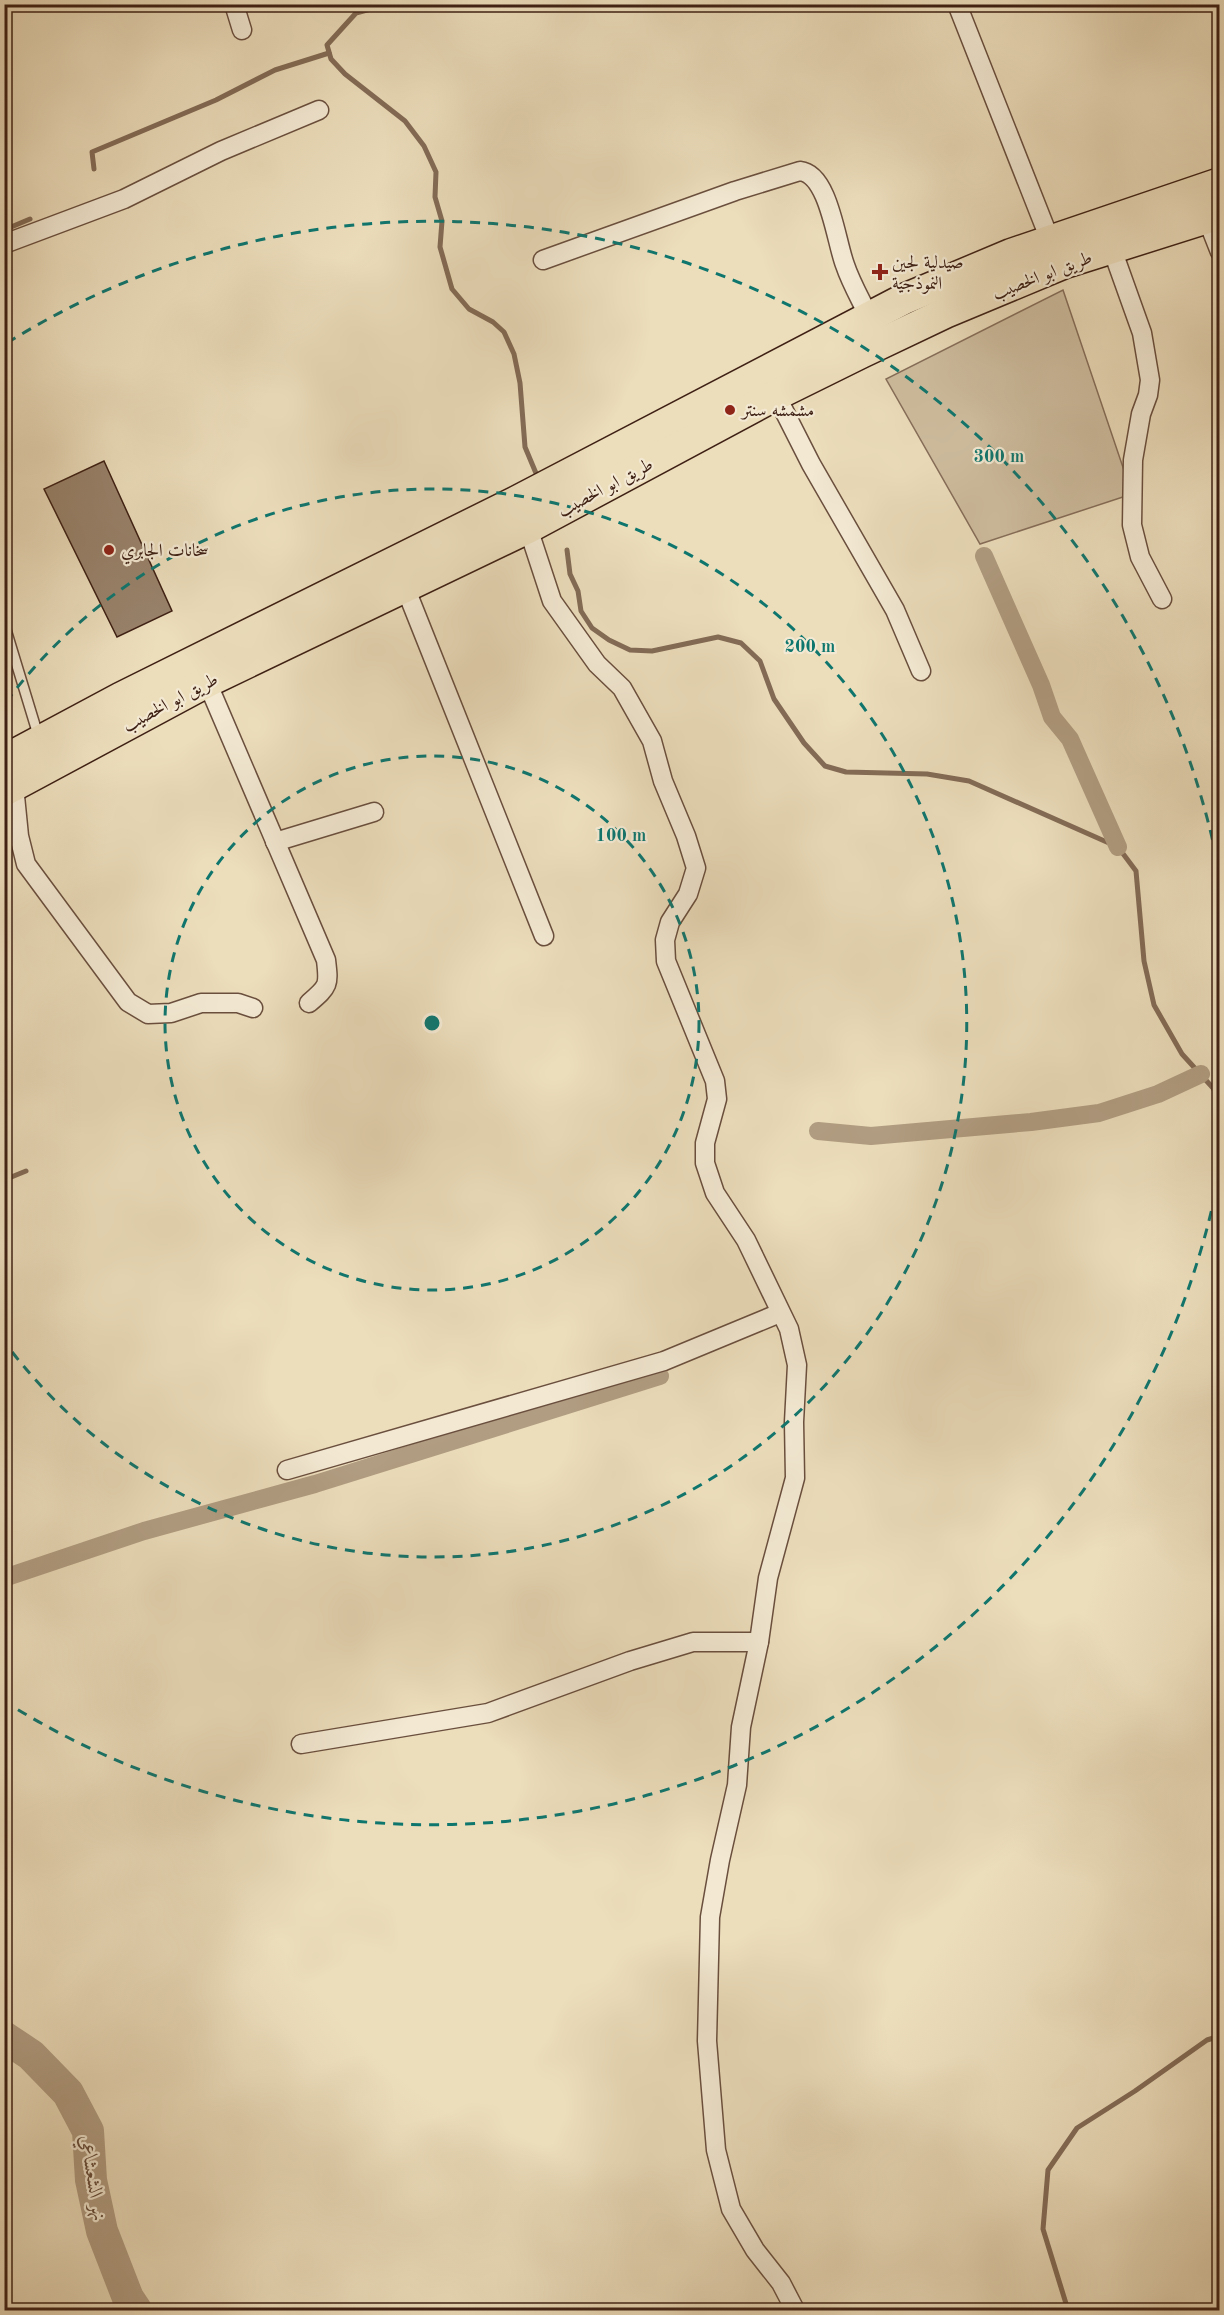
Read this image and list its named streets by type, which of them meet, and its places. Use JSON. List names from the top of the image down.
{
  "streets": {
    "main road": ["طريق ابو الخصيب"]
  },
  "water": ["نهر الشعشاعي"],
  "places": {
    "health": ["صيدلية لجين النموذجية"],
    "other": ["مشمشه سنتر", "سخانات الجابري"]
  },
  "rings": ["300 m", "200 m", "100 m"]
}
